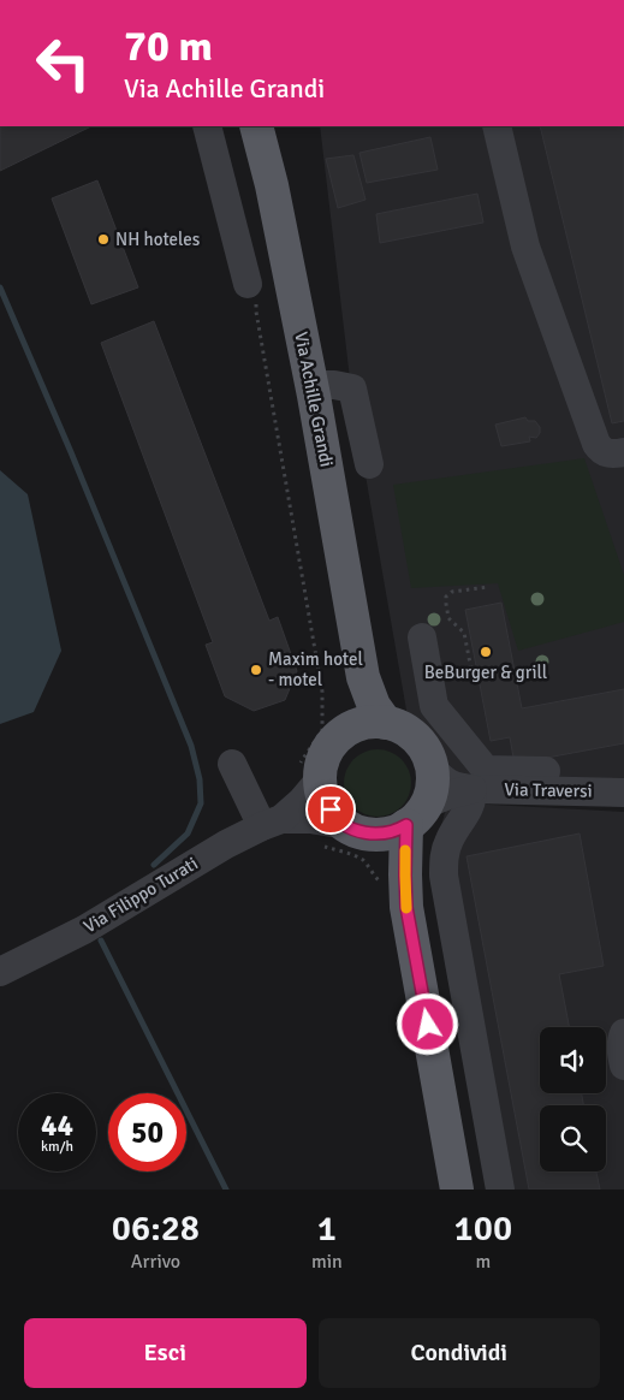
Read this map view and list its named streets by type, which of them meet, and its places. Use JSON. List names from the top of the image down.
{
  "streets": {
    "main road": ["Via Achille Grandi"],
    "street": ["Via Traversi", "Via Filippo Turati"]
  },
  "crossings": [
    ["Via Achille Grandi", "Via Filippo Turati"]
  ],
  "places": ["NH hoteles", "BeBurger & grill", "Maxim hotel - motel"],
  "page": {
    "turn": ["70 m", "Via Achille Grandi"],
    "speed": "44 km/h",
    "limit": "50",
    "eta": [
      "06:28",
      "Arrivo",
      "1",
      "min",
      "100",
      "m"
    ],
    "buttons": ["Esci", "Condividi"]
  }
}
